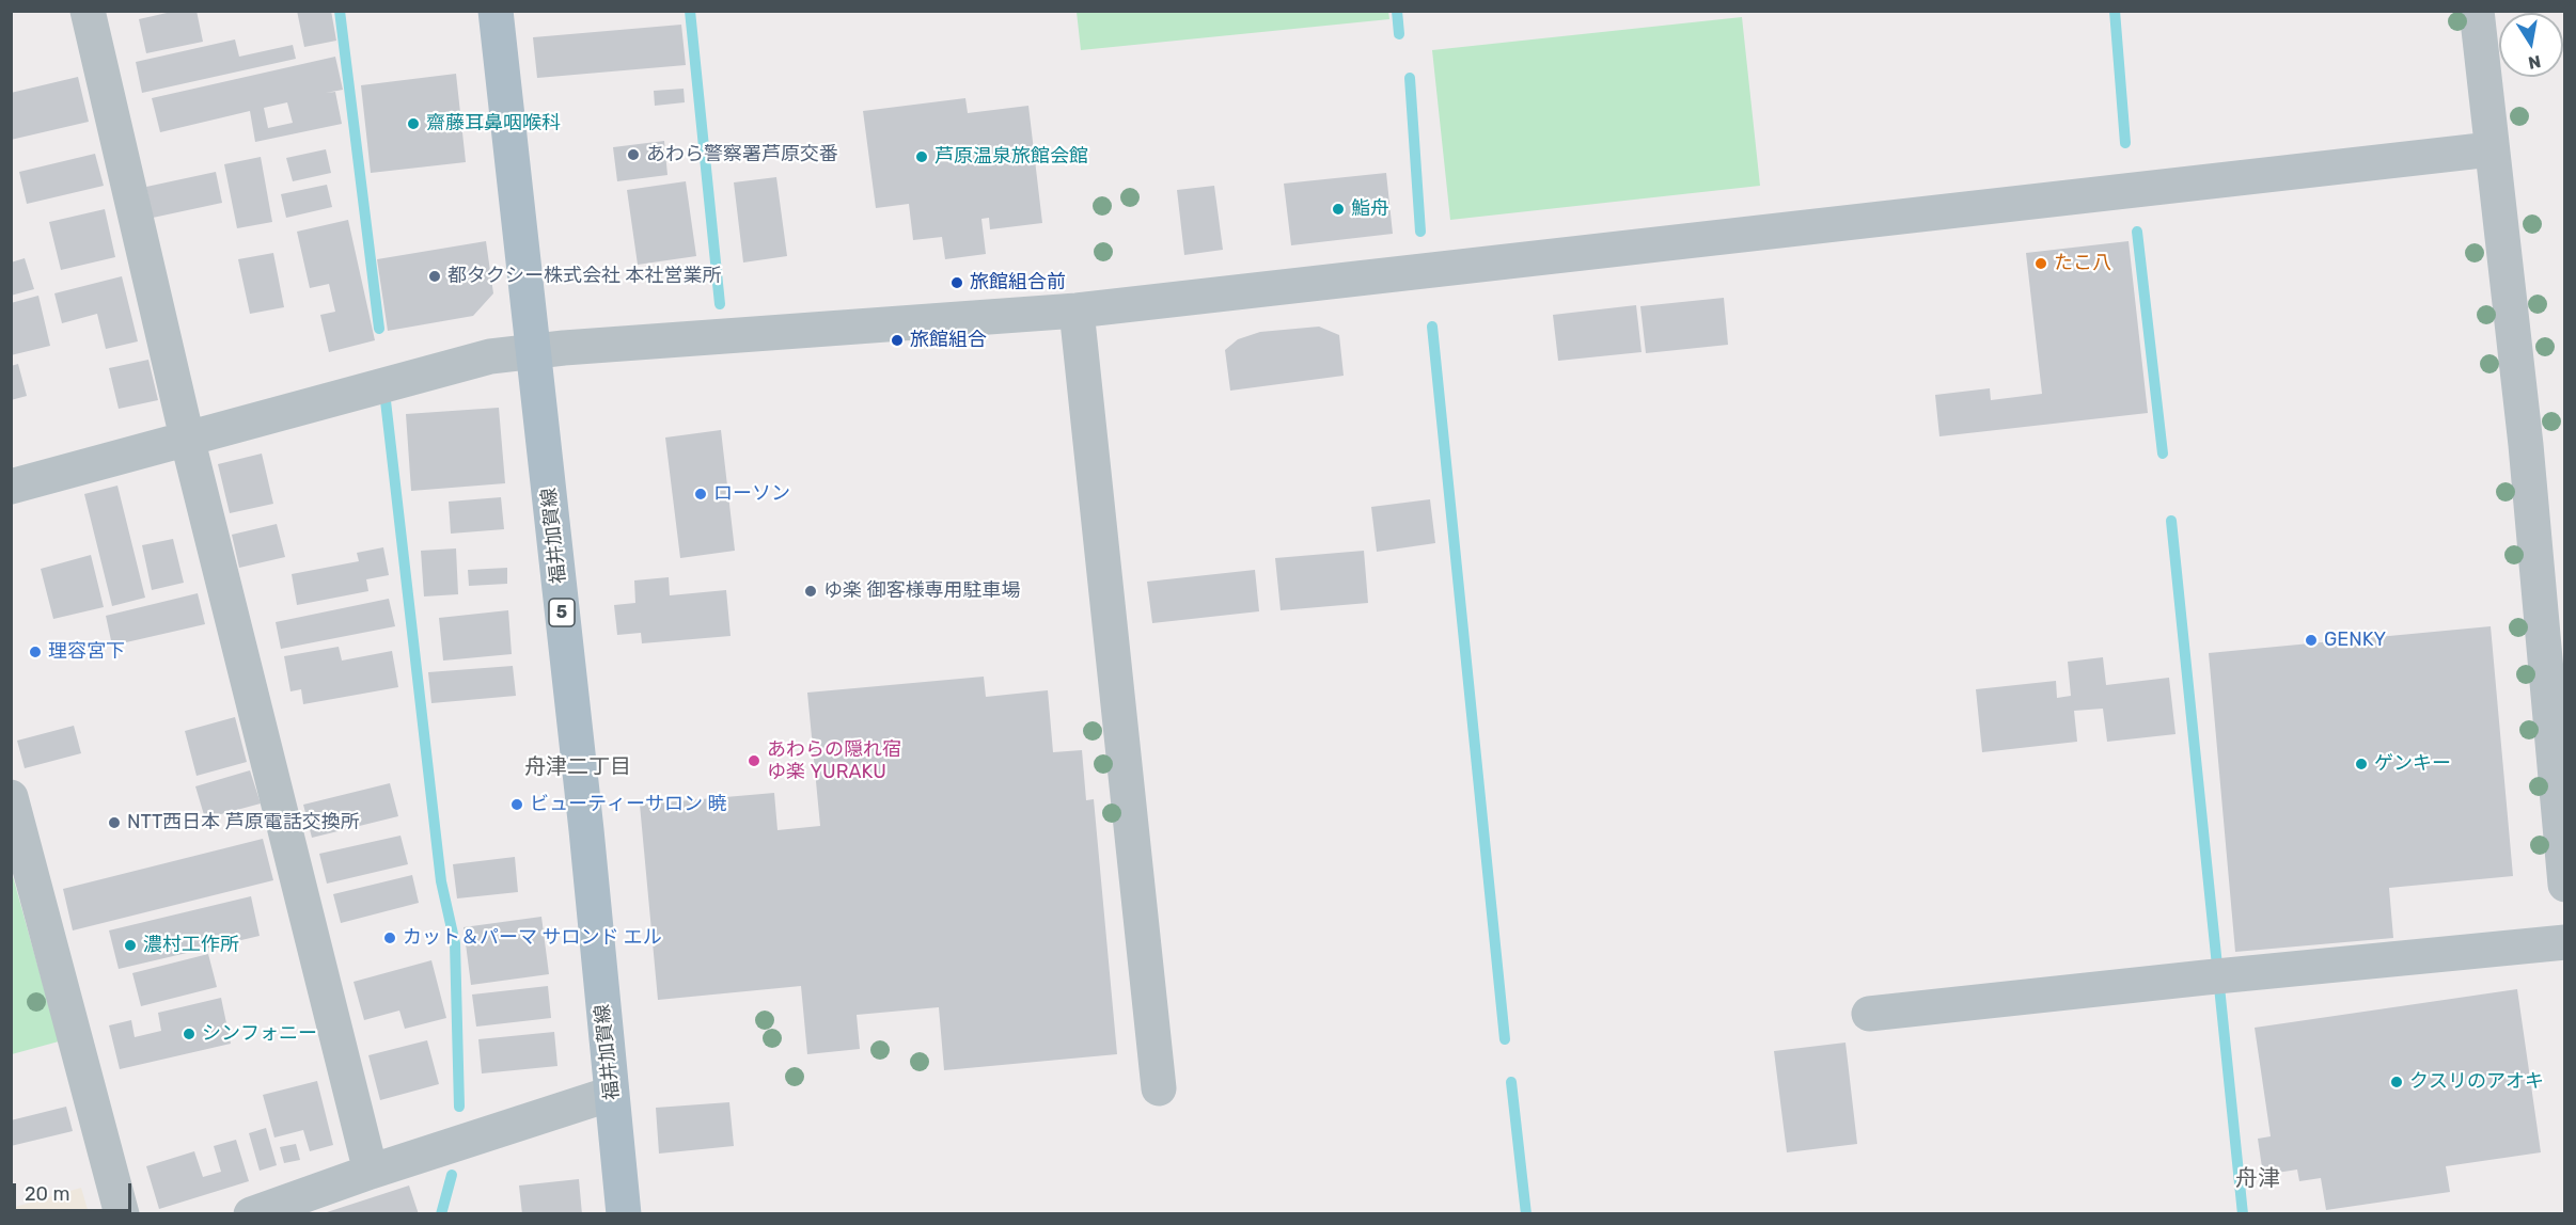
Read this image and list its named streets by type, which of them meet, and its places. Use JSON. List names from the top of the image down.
{
  "streets": {
    "main road": ["福井加賀線", "5"]
  },
  "districts": ["舟津二丁目", "舟津"],
  "places": [
    "齋藤耳鼻咽喉科",
    "あわら警察署芦原交番",
    "芦原温泉旅館会館",
    "鮨舟",
    "たこ八",
    "都タクシー株式会社 本社営業所",
    "旅館組合前",
    "旅館組合",
    "ローソン",
    "ゆ楽 御客様専用駐車場",
    "GENKY",
    "理容宮下",
    "あわらの隠れ宿 ゆ楽 YURAKU",
    "ゲンキー",
    "ビューティーサロン 暁",
    "NTT西日本 芦原電話交換所",
    "カット＆パーマ サロンド エル",
    "濃村工作所",
    "シンフォニー",
    "クスリのアオキ"
  ],
  "scale_bar": "20 m",
  "north": "bottom"
}
